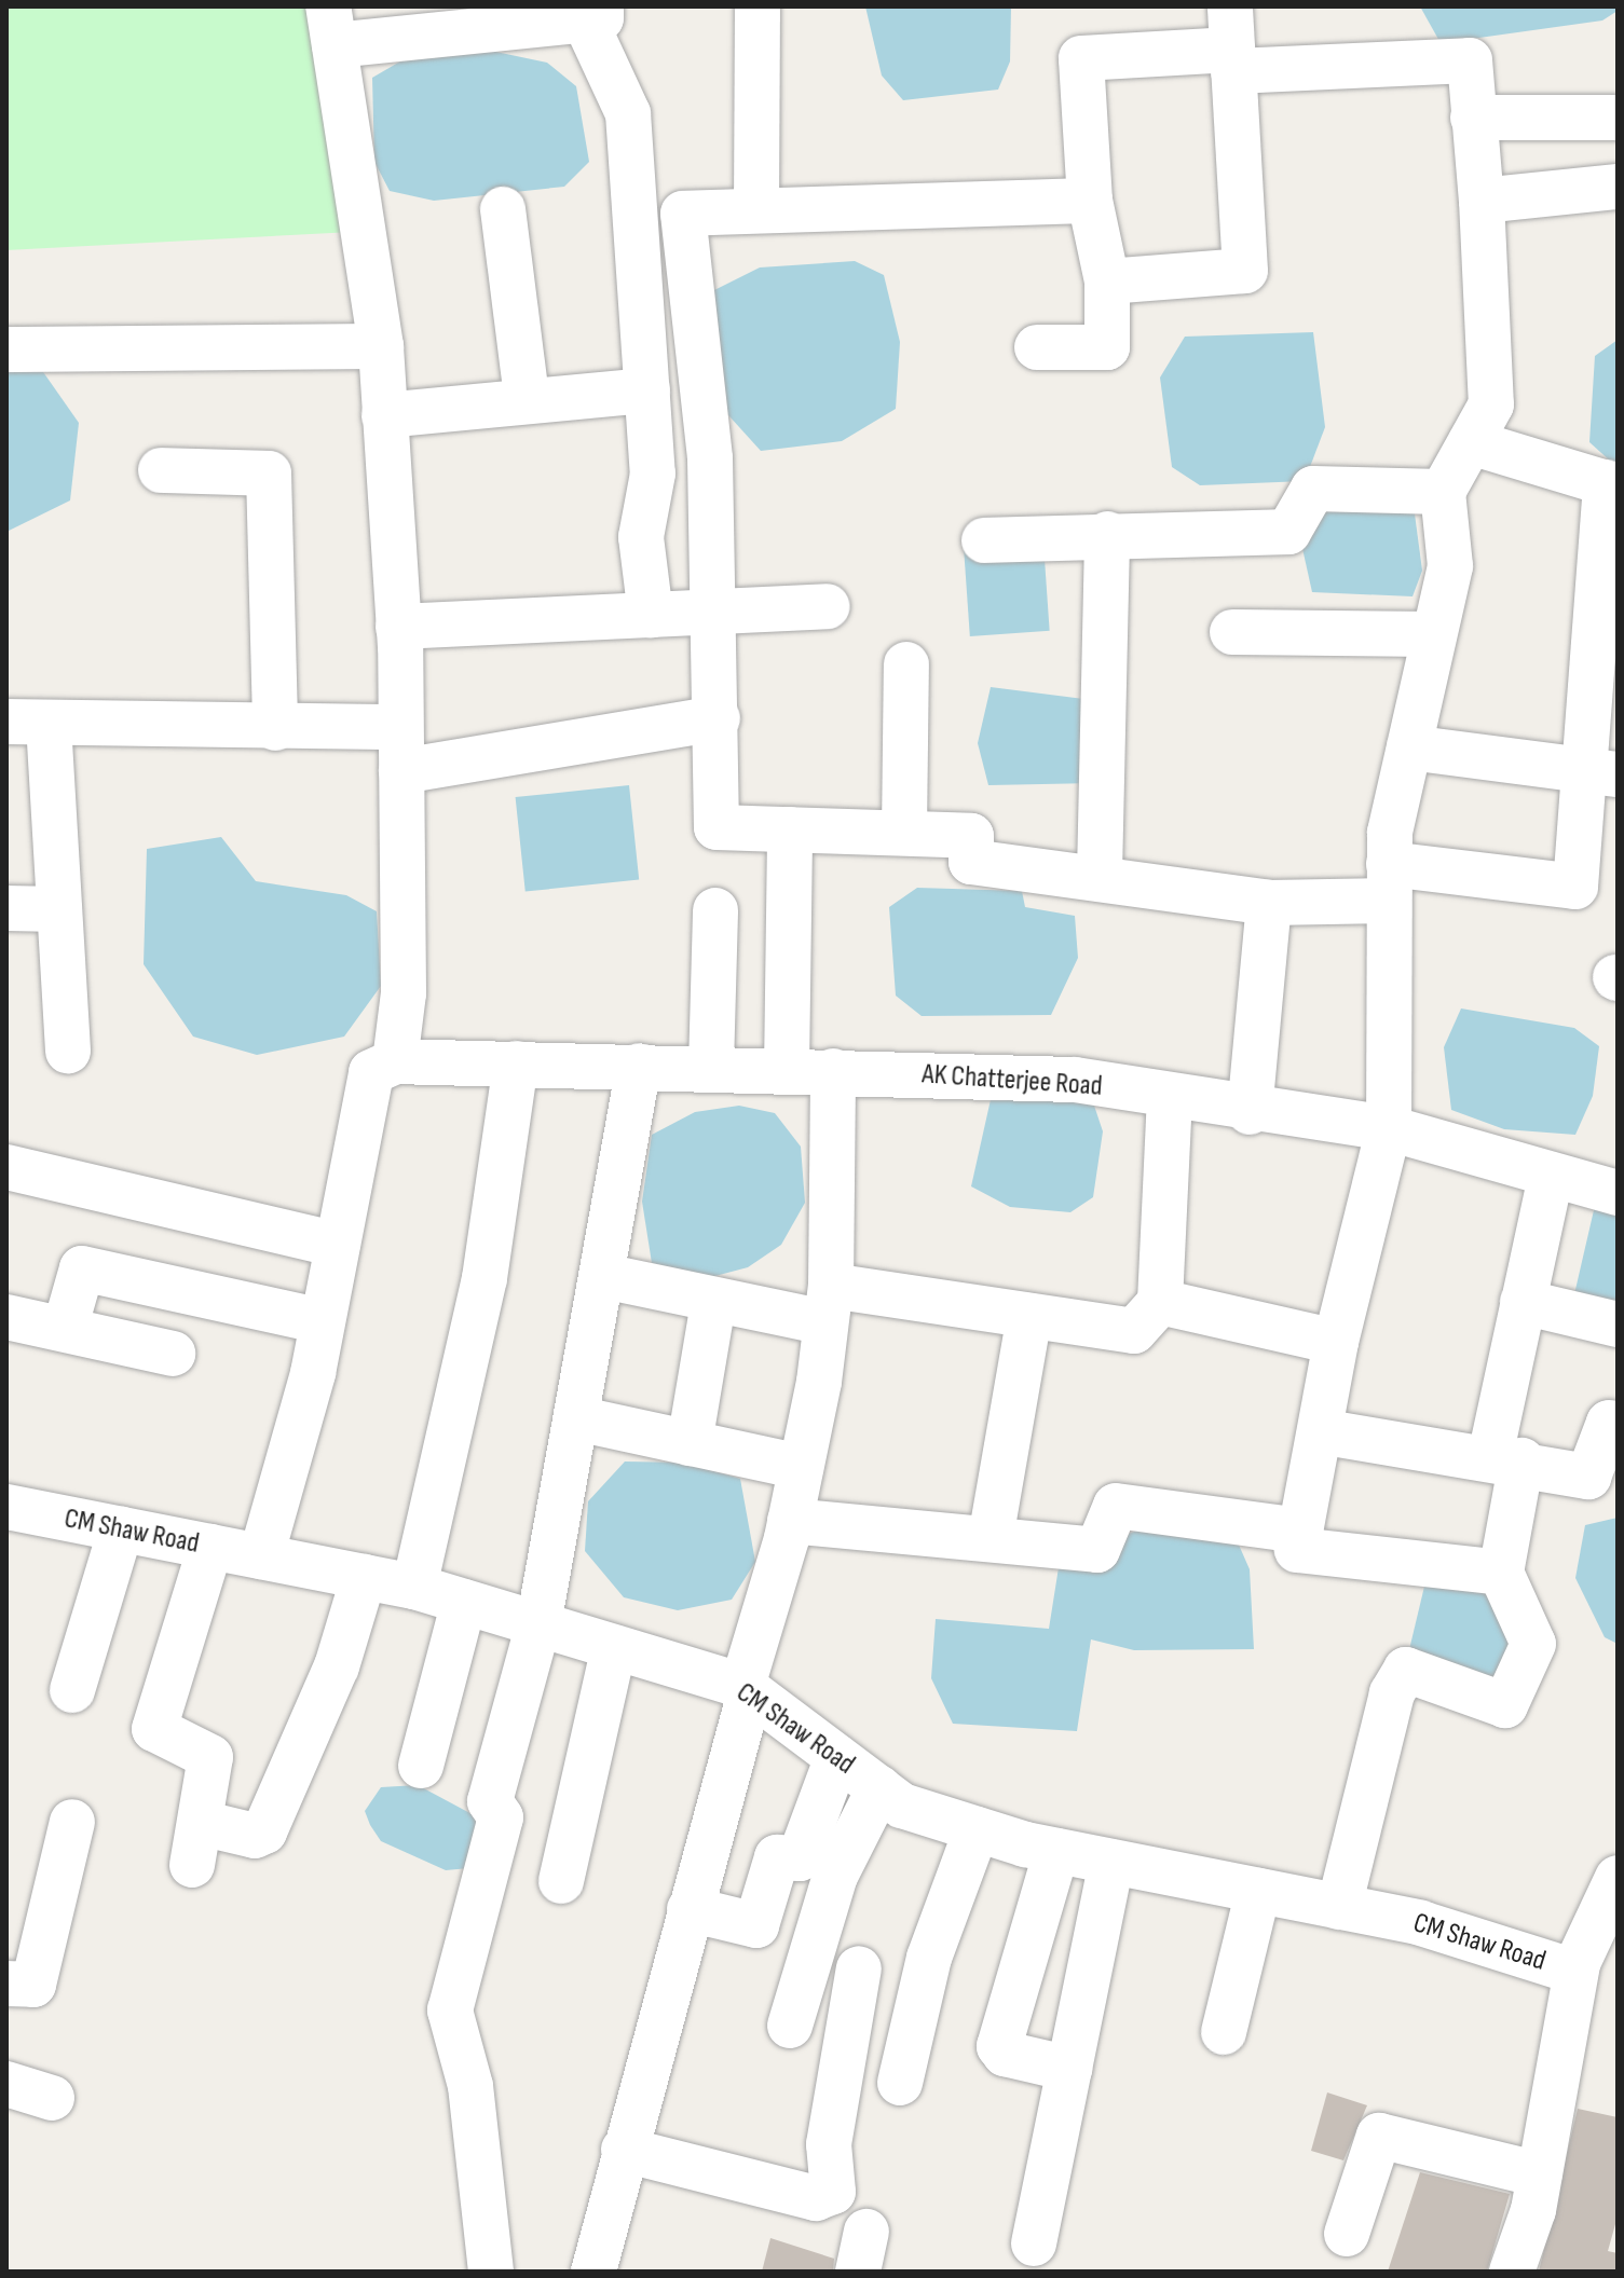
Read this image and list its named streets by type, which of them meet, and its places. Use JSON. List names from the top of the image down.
{
  "streets": {
    "street": ["AK Chatterjee Road", "CM Shaw Road"]
  }
}
